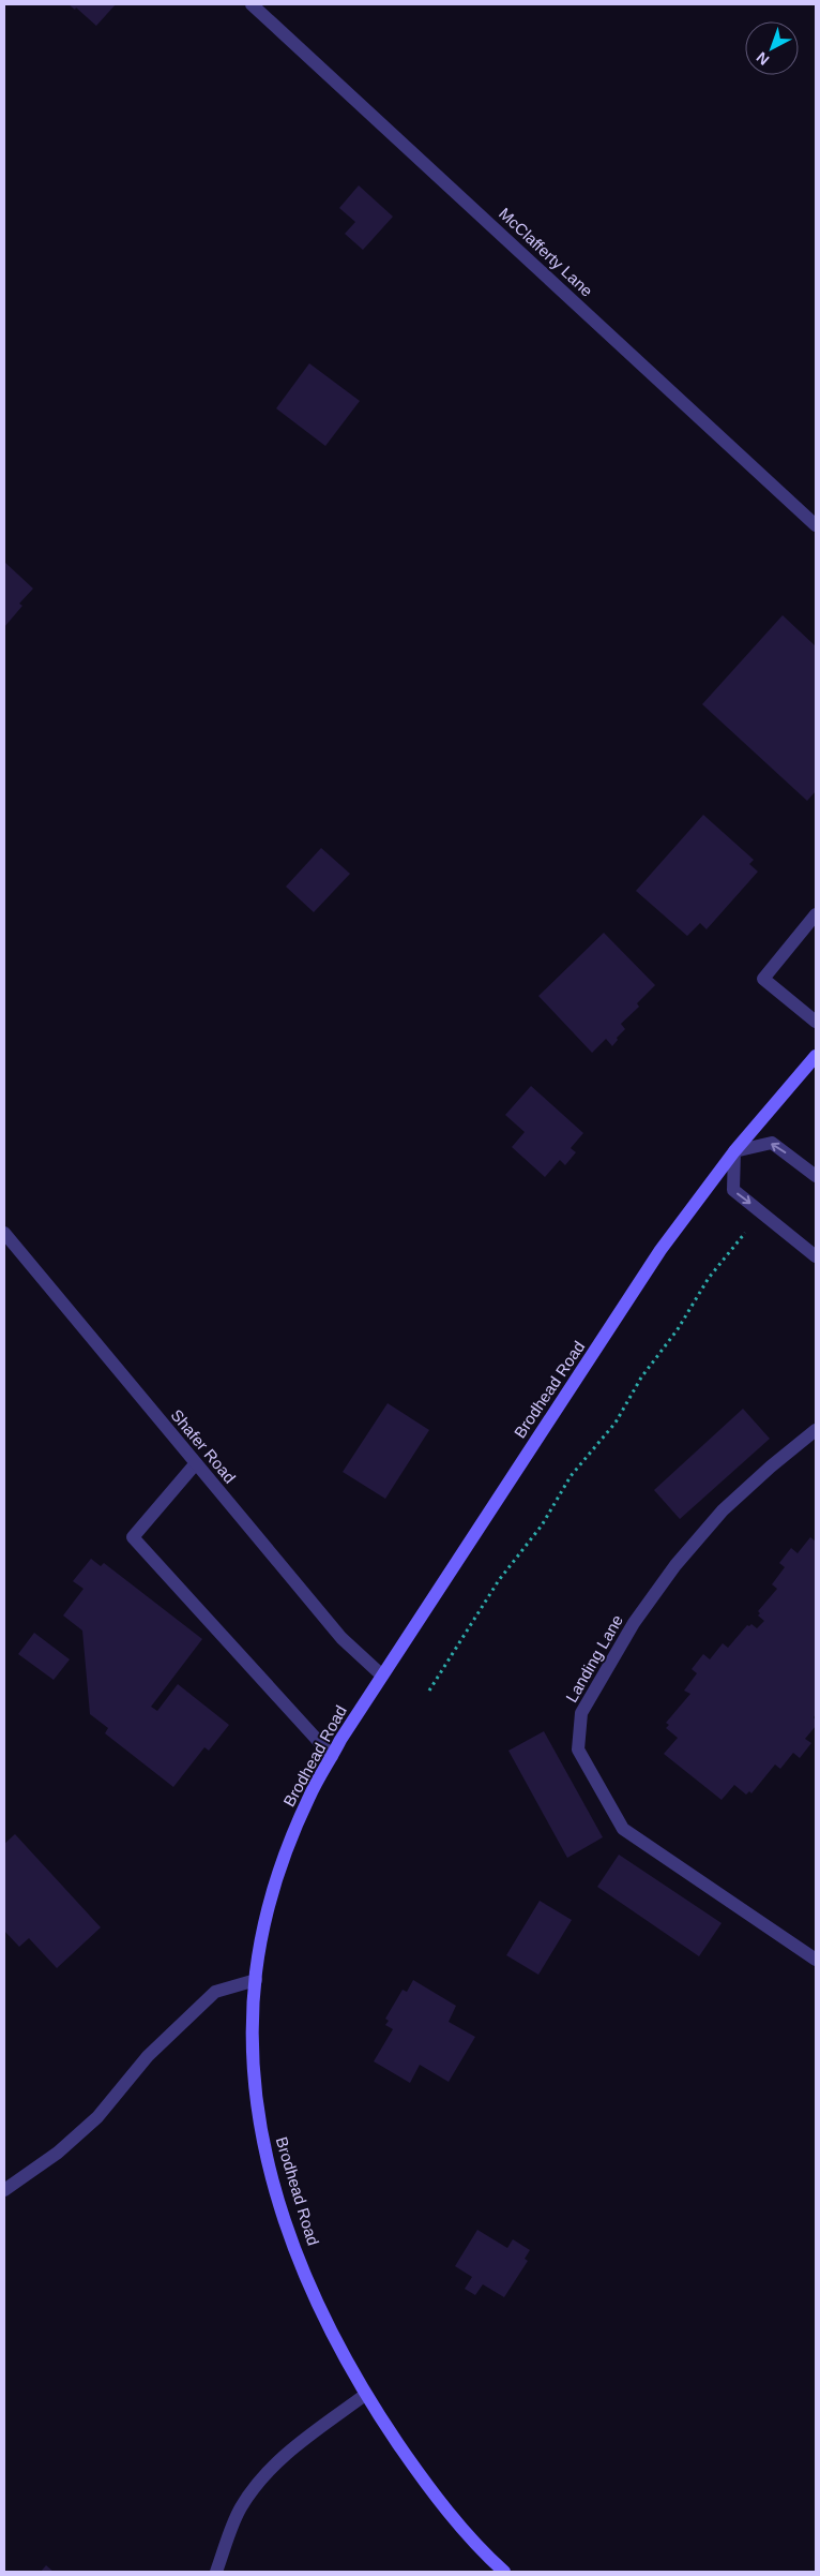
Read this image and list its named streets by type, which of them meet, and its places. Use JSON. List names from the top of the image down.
{
  "streets": {
    "main road": ["Brodhead Road"],
    "street": ["McClafferty Lane", "Shafer Road", "Landing Lane"]
  },
  "crossings": [
    ["Brodhead Road", "Shafer Road"]
  ],
  "north": "bottom left"
}
